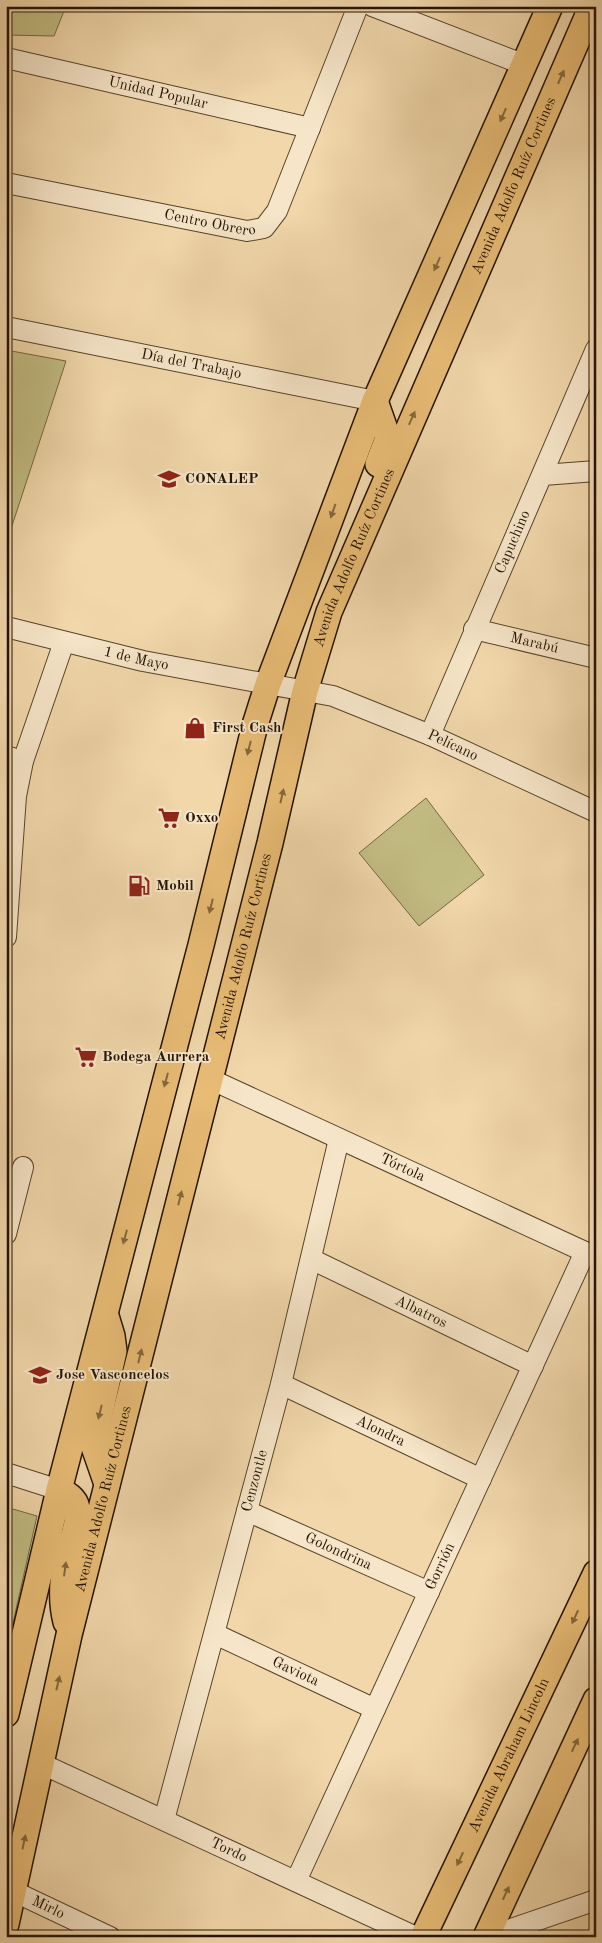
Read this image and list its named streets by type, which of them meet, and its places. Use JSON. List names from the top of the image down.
{
  "streets": {
    "main road": ["Avenida Adolfo Ruíz Cortines", "Avenida Abraham Lincoln"],
    "street": [
      "Unidad Popular",
      "Centro Obrero",
      "Día del Trabajo",
      "Capuchino",
      "Marabú",
      "1 de Mayo",
      "Pelícano",
      "Tórtola",
      "Albatros",
      "Alondra",
      "Cenzontle",
      "Golondrina",
      "Gorrión",
      "Gaviota",
      "Tordo",
      "Mirlo"
    ]
  },
  "crossings": [
    ["Unidad Popular", "Centro Obrero"],
    ["Avenida Adolfo Ruíz Cortines", "1 de Mayo"],
    ["Avenida Adolfo Ruíz Cortines", "Pelícano"],
    ["Avenida Adolfo Ruíz Cortines", "Tórtola"],
    ["Avenida Adolfo Ruíz Cortines", "Tordo"],
    ["Avenida Adolfo Ruíz Cortines", "Mirlo"],
    ["Capuchino", "Marabú"],
    ["Capuchino", "Pelícano"],
    ["1 de Mayo", "Pelícano"],
    ["Tórtola", "Cenzontle"],
    ["Tórtola", "Gorrión"],
    ["Albatros", "Cenzontle"],
    ["Albatros", "Gorrión"],
    ["Alondra", "Cenzontle"],
    ["Alondra", "Gorrión"],
    ["Cenzontle", "Golondrina"],
    ["Cenzontle", "Gaviota"],
    ["Cenzontle", "Tordo"],
    ["Golondrina", "Gorrión"],
    ["Gorrión", "Gaviota"],
    ["Gorrión", "Tordo"]
  ],
  "places": {
    "school or university": ["CONALEP", "Jose Vasconcelos"],
    "shop": ["First Cash"],
    "supermarket": ["Oxxo", "Bodega Aurrera"],
    "fuel station": ["Mobil"]
  }
}
